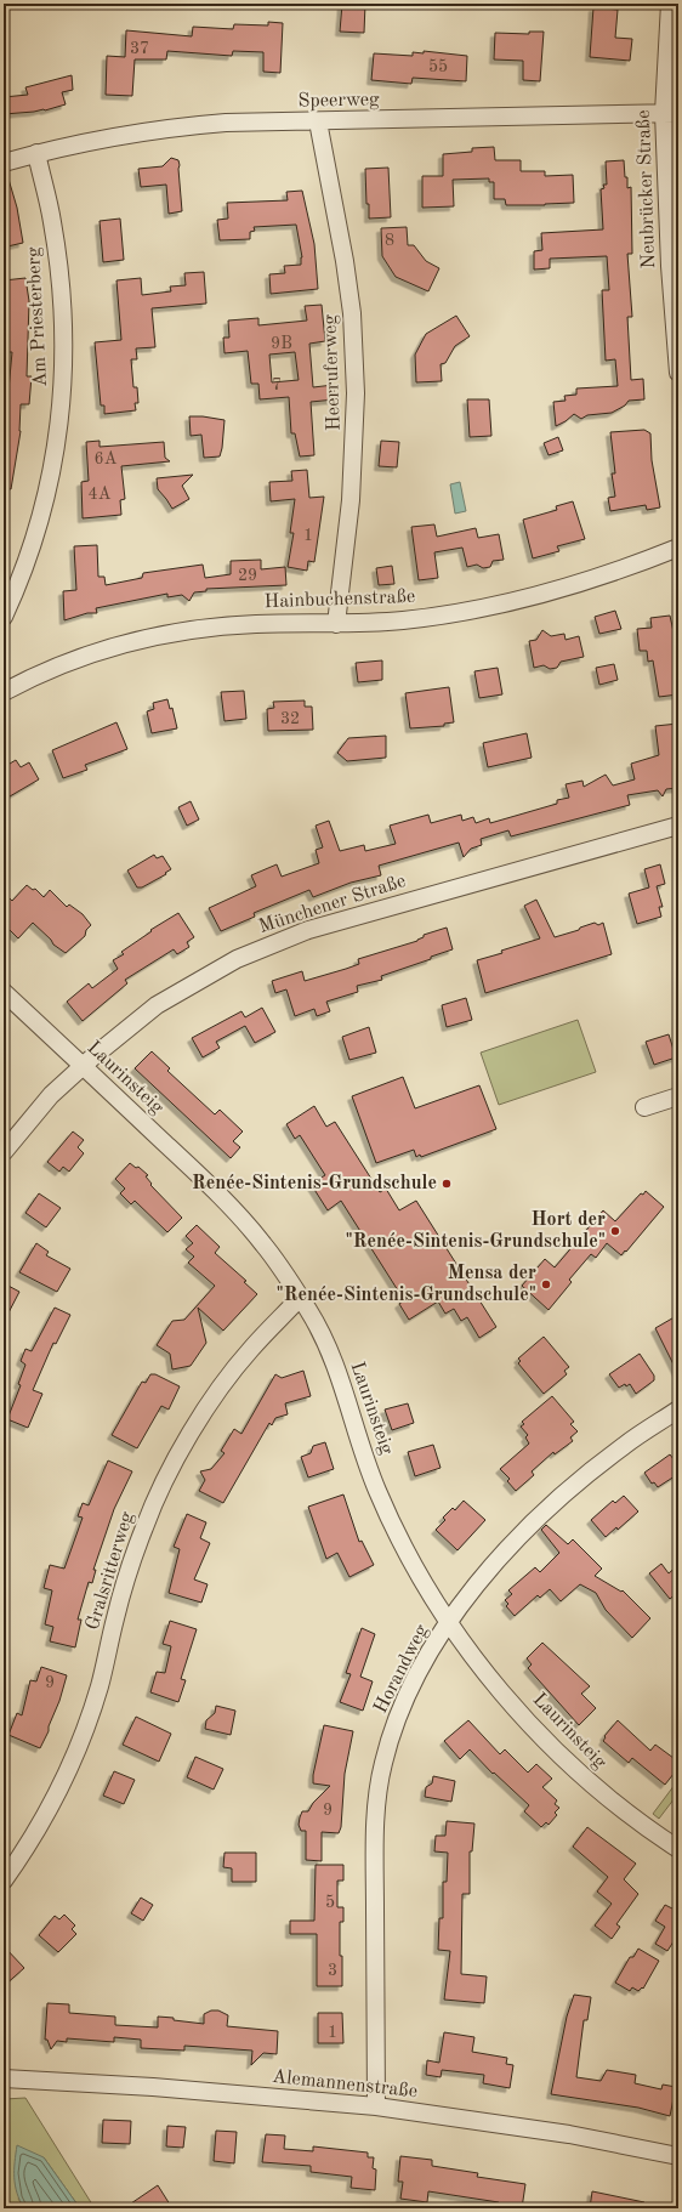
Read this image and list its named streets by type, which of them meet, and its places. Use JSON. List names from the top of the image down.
{
  "streets": {
    "street": [
      "Speerweg",
      "Neubrücker Straße",
      "Am Priesterberg",
      "Heerruferweg",
      "Hainbuchenstraße",
      "Münchener Straße",
      "Laurinsteig",
      "Gralsritterweg",
      "Horandweg",
      "Alemannenstraße"
    ]
  },
  "crossings": [
    ["Speerweg", "Neubrücker Straße"],
    ["Speerweg", "Am Priesterberg"],
    ["Speerweg", "Heerruferweg"],
    ["Heerruferweg", "Hainbuchenstraße"],
    ["Münchener Straße", "Laurinsteig"],
    ["Laurinsteig", "Gralsritterweg"],
    ["Laurinsteig", "Horandweg"],
    ["Horandweg", "Alemannenstraße"]
  ],
  "places": ["Renée-Sintenis-Grundschule", "Hort der \"Renée-Sintenis-Grundschule\"", "Mensa der \"Renée-Sintenis-Grundschule\""],
  "house_numbers": [
    "37",
    "55",
    "8",
    "9B",
    "7",
    "6A",
    "4A",
    "1",
    "29",
    "32",
    "9",
    "9",
    "5",
    "3",
    "1"
  ]
}
